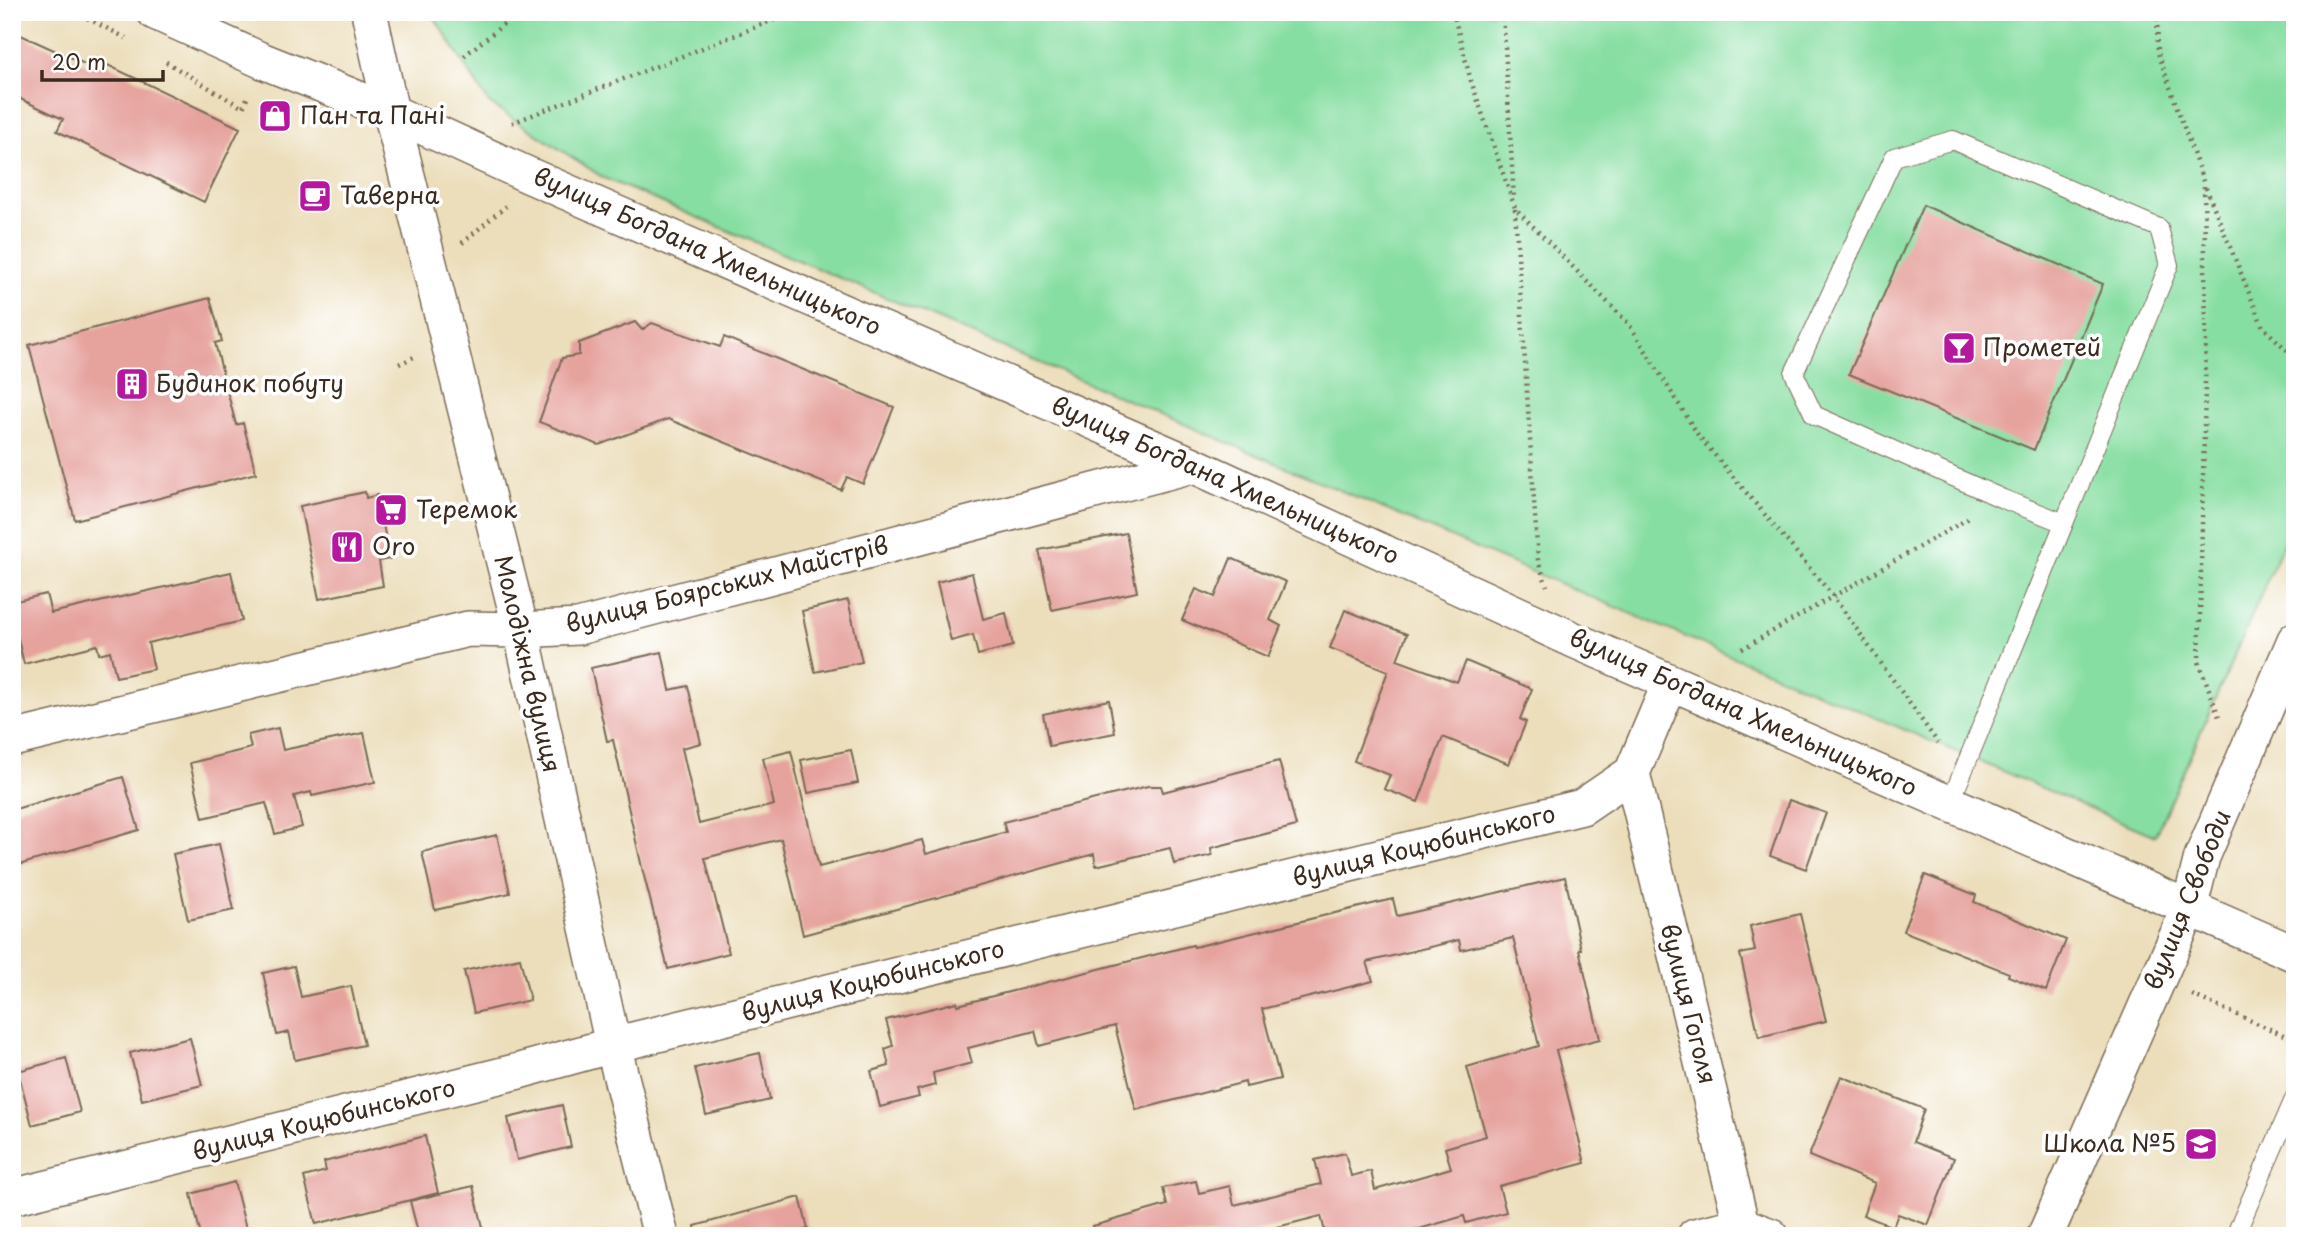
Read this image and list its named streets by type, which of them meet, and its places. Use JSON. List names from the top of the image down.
{
  "streets": {
    "street": [
      "вулиця Богдана Хмельницького",
      "вулиця Боярських Майстрів",
      "Молодіжна вулиця",
      "вулиця Коцюбинського",
      "вулиця Свободи",
      "вулиця Гоголя"
    ]
  },
  "crossings": [
    ["вулиця Богдана Хмельницького", "вулиця Боярських Майстрів"],
    ["вулиця Богдана Хмельницького", "Молодіжна вулиця"],
    ["вулиця Богдана Хмельницького", "вулиця Свободи"],
    ["вулиця Боярських Майстрів", "Молодіжна вулиця"],
    ["Молодіжна вулиця", "вулиця Коцюбинського"],
    ["вулиця Коцюбинського", "вулиця Гоголя"]
  ],
  "places": {
    "shop": ["Пан та Пані"],
    "cafe": ["Таверна"],
    "bar": ["Прометей"],
    "building": ["Будинок побуту"],
    "supermarket": ["Теремок"],
    "restaurant": ["Oro"],
    "school or university": ["Школа №5"]
  },
  "scale_bar": "20 m"
}
